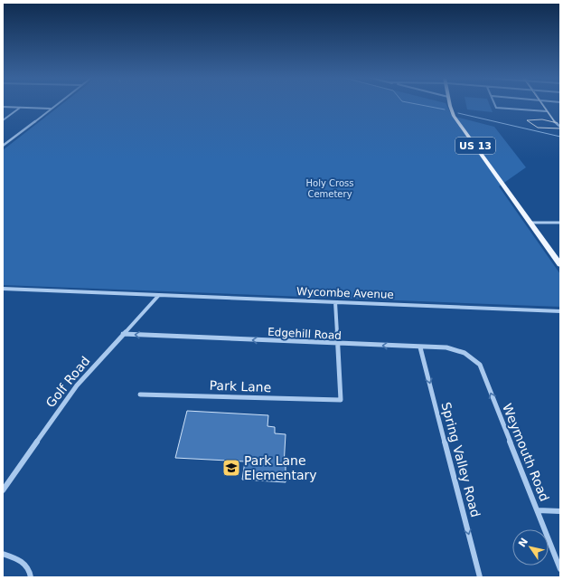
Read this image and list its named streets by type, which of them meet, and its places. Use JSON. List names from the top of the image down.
{
  "streets": {
    "main road": ["US 13"],
    "street": [
      "Wycombe Avenue",
      "Edgehill Road",
      "Golf Road",
      "Park Lane",
      "Weymouth Road",
      "Spring Valley Road"
    ]
  },
  "crossings": [
    ["Wycombe Avenue", "Golf Road"],
    ["Edgehill Road", "Golf Road"],
    ["Edgehill Road", "Park Lane"],
    ["Edgehill Road", "Weymouth Road"],
    ["Edgehill Road", "Spring Valley Road"]
  ],
  "one_way": ["Edgehill Road", "Weymouth Road", "Spring Valley Road"],
  "parks": ["Holy Cross Cemetery"],
  "places": {
    "school or university": ["Park Lane Elementary"]
  },
  "north": "top left"
}
